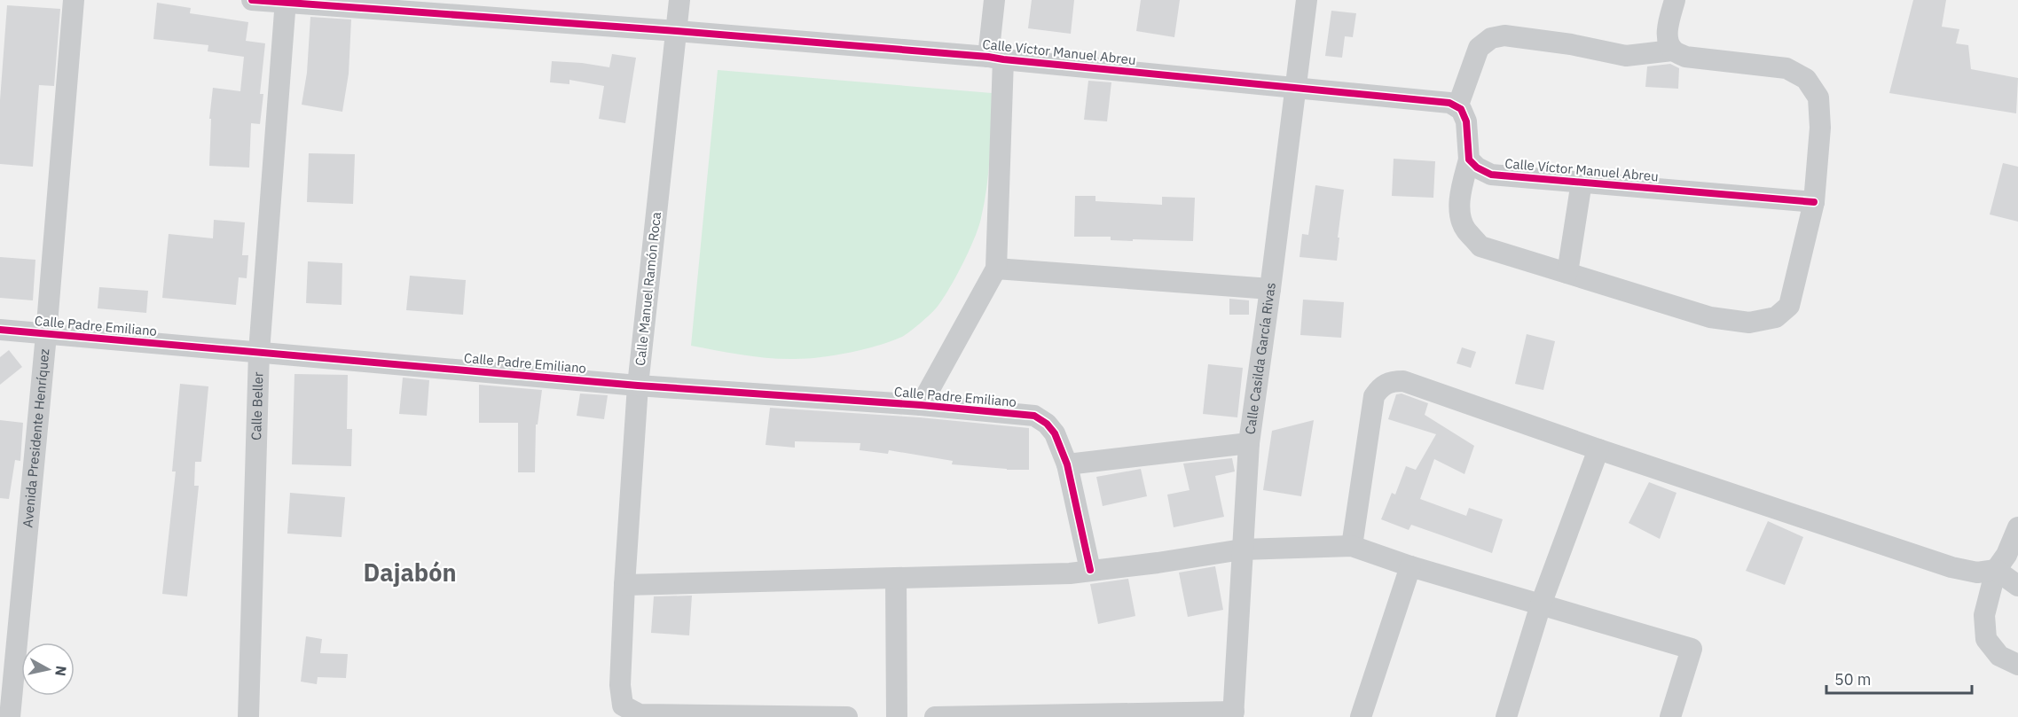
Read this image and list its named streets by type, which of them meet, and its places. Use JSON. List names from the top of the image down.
{
  "streets": {
    "street": [
      "Calle Víctor Manuel Abreu",
      "Calle Manuel Ramón Roca",
      "Calle Padre Emiliano",
      "Calle Casilda García Rivas",
      "Calle Beller",
      "Avenida Presidente Henríquez"
    ]
  },
  "crossings": [
    ["Calle Víctor Manuel Abreu", "Calle Manuel Ramón Roca"],
    ["Calle Víctor Manuel Abreu", "Calle Casilda García Rivas"],
    ["Calle Víctor Manuel Abreu", "Calle Beller"],
    ["Calle Manuel Ramón Roca", "Calle Padre Emiliano"],
    ["Calle Padre Emiliano", "Calle Beller"],
    ["Calle Padre Emiliano", "Avenida Presidente Henríquez"]
  ],
  "districts": ["Dajabón"],
  "scale_bar": "50 m",
  "north": "right"
}
